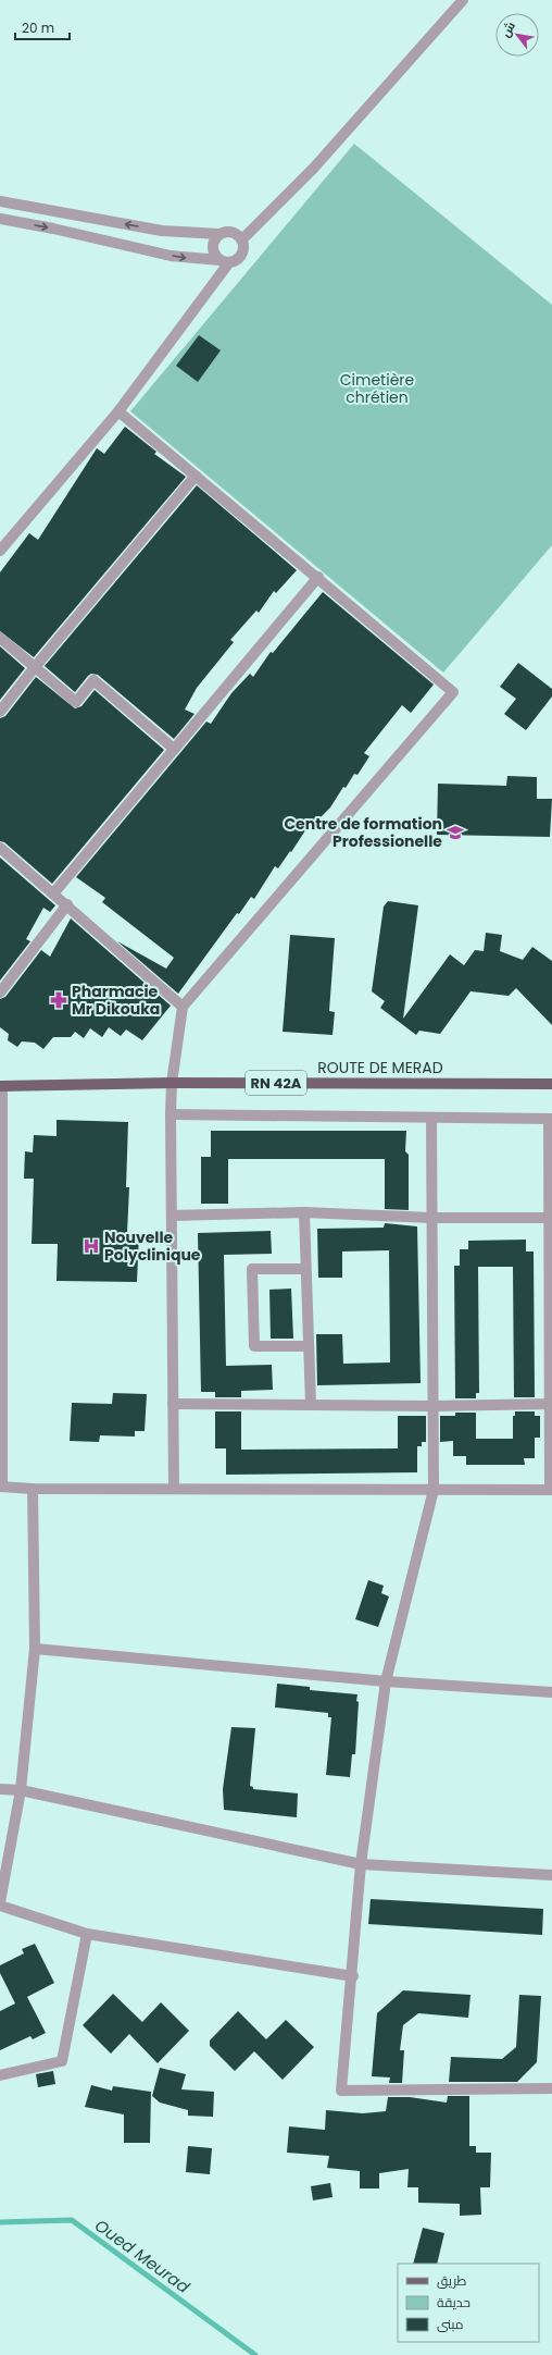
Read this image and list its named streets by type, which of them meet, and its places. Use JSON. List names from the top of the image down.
{
  "streets": {
    "main road": ["ROUTE DE MERAD", "RN 42A"]
  },
  "water": ["Oued Meurad"],
  "parks": ["Cimetière chrétien"],
  "places": {
    "school or university": ["Centre de formation Professionelle"],
    "pharmacy": ["Pharmacie Mr Dikouka"],
    "hospital": ["Nouvelle Polyclinique"]
  },
  "legend": ["طريق", "حديقة", "مبنى"],
  "scale_bar": "20 m",
  "north": "top left"
}
